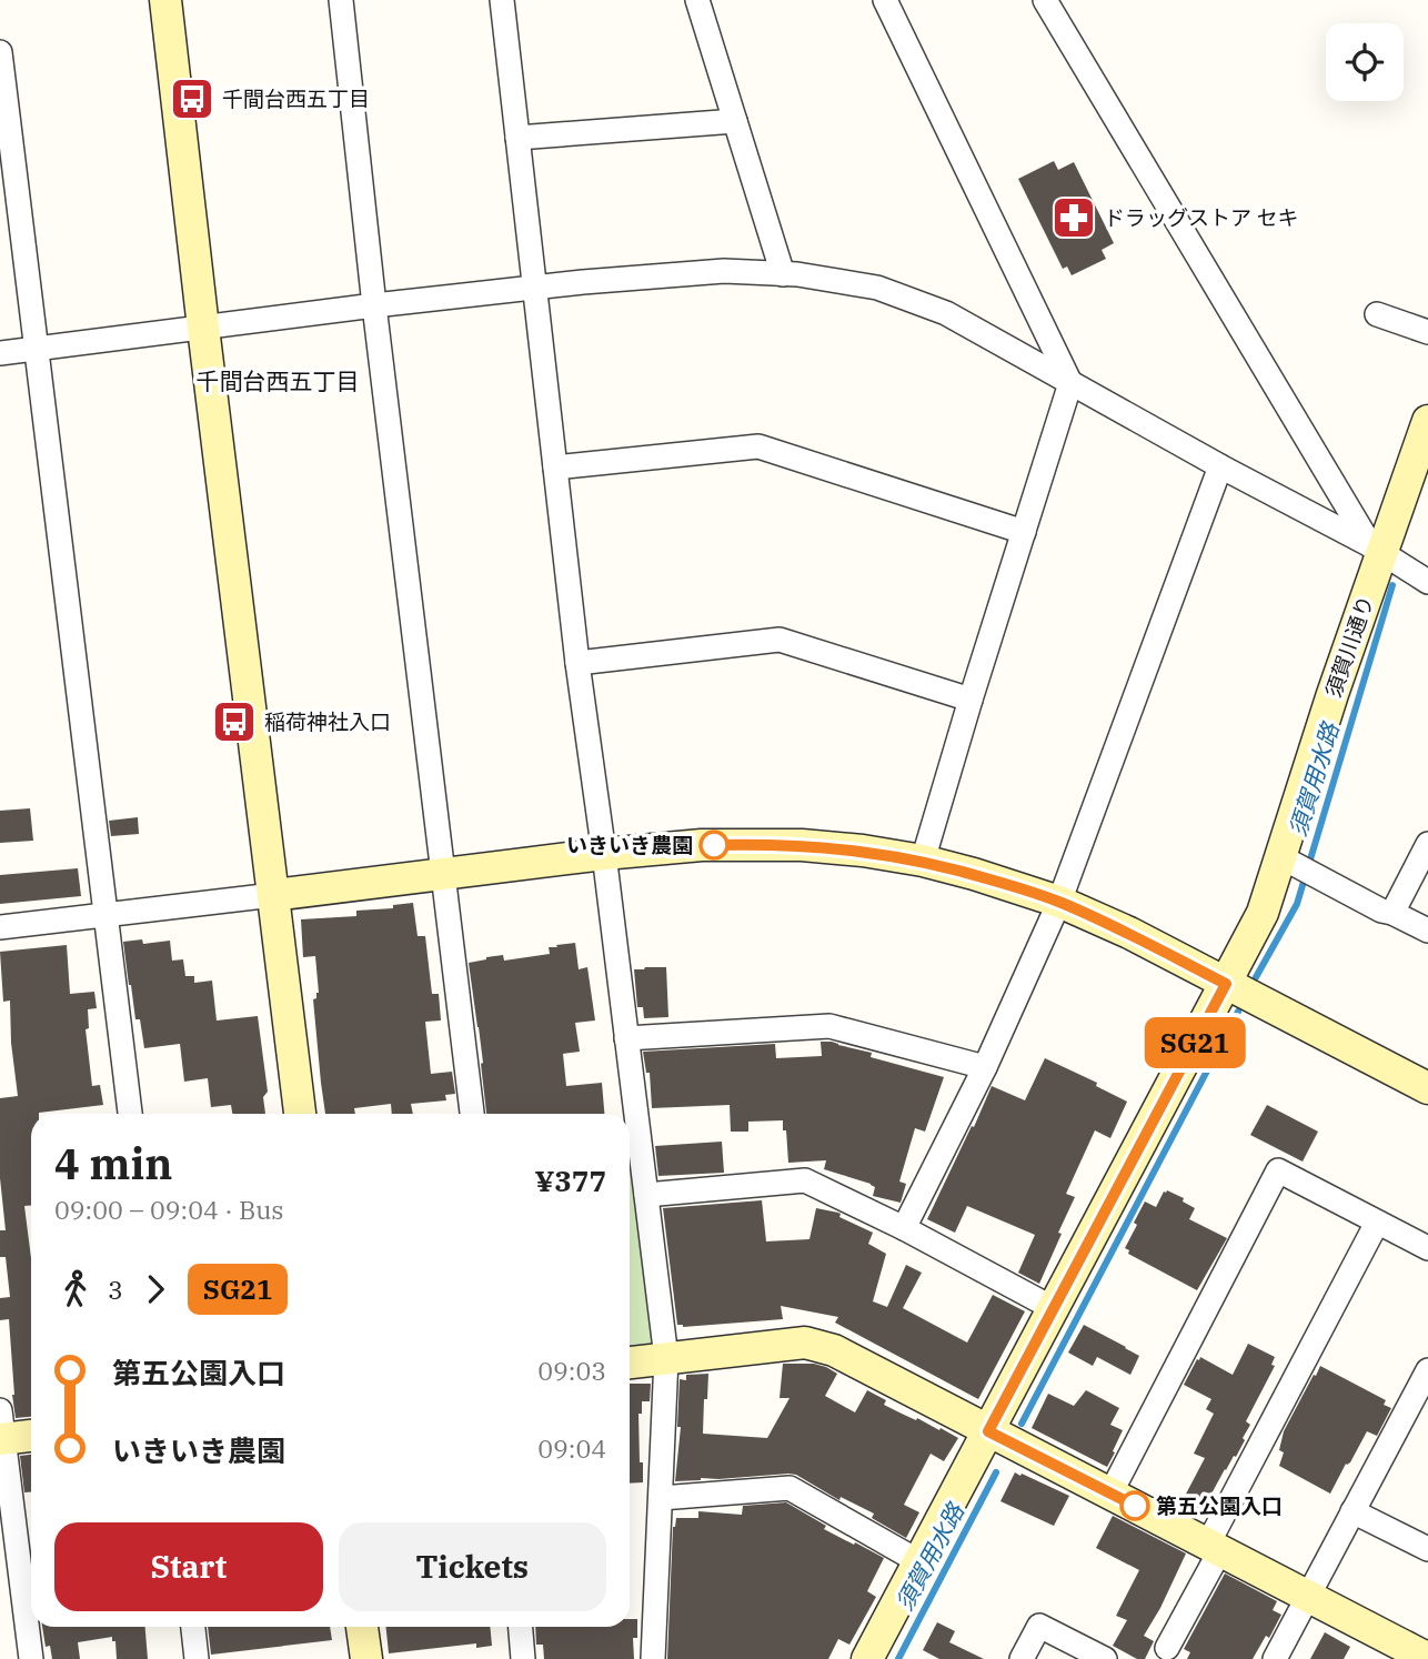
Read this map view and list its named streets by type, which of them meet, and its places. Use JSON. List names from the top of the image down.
{
  "streets": {
    "street": ["須賀川通り"]
  },
  "districts": ["千間台西五丁目"],
  "water": ["須賀用水路"],
  "places": {
    "bus stop": ["千間台西五丁目", "稲荷神社入口"],
    "pharmacy": ["ドラッグストア セキ"],
    "other": ["いきいき農園", "第五公園入口"]
  },
  "lines": ["bus line SG21"],
  "page": {
    "on_map": "SG21",
    "heading": ["4 min", "09:00 – 09:04 · Bus", "¥377"],
    "legs": ["3", "SG21"],
    "list": [
      {
        "name": "第五公園入口",
        "value": "09:03"
      },
      {
        "name": "いきいき農園",
        "value": "09:04"
      }
    ],
    "buttons": ["Start", "Tickets"]
  }
}
